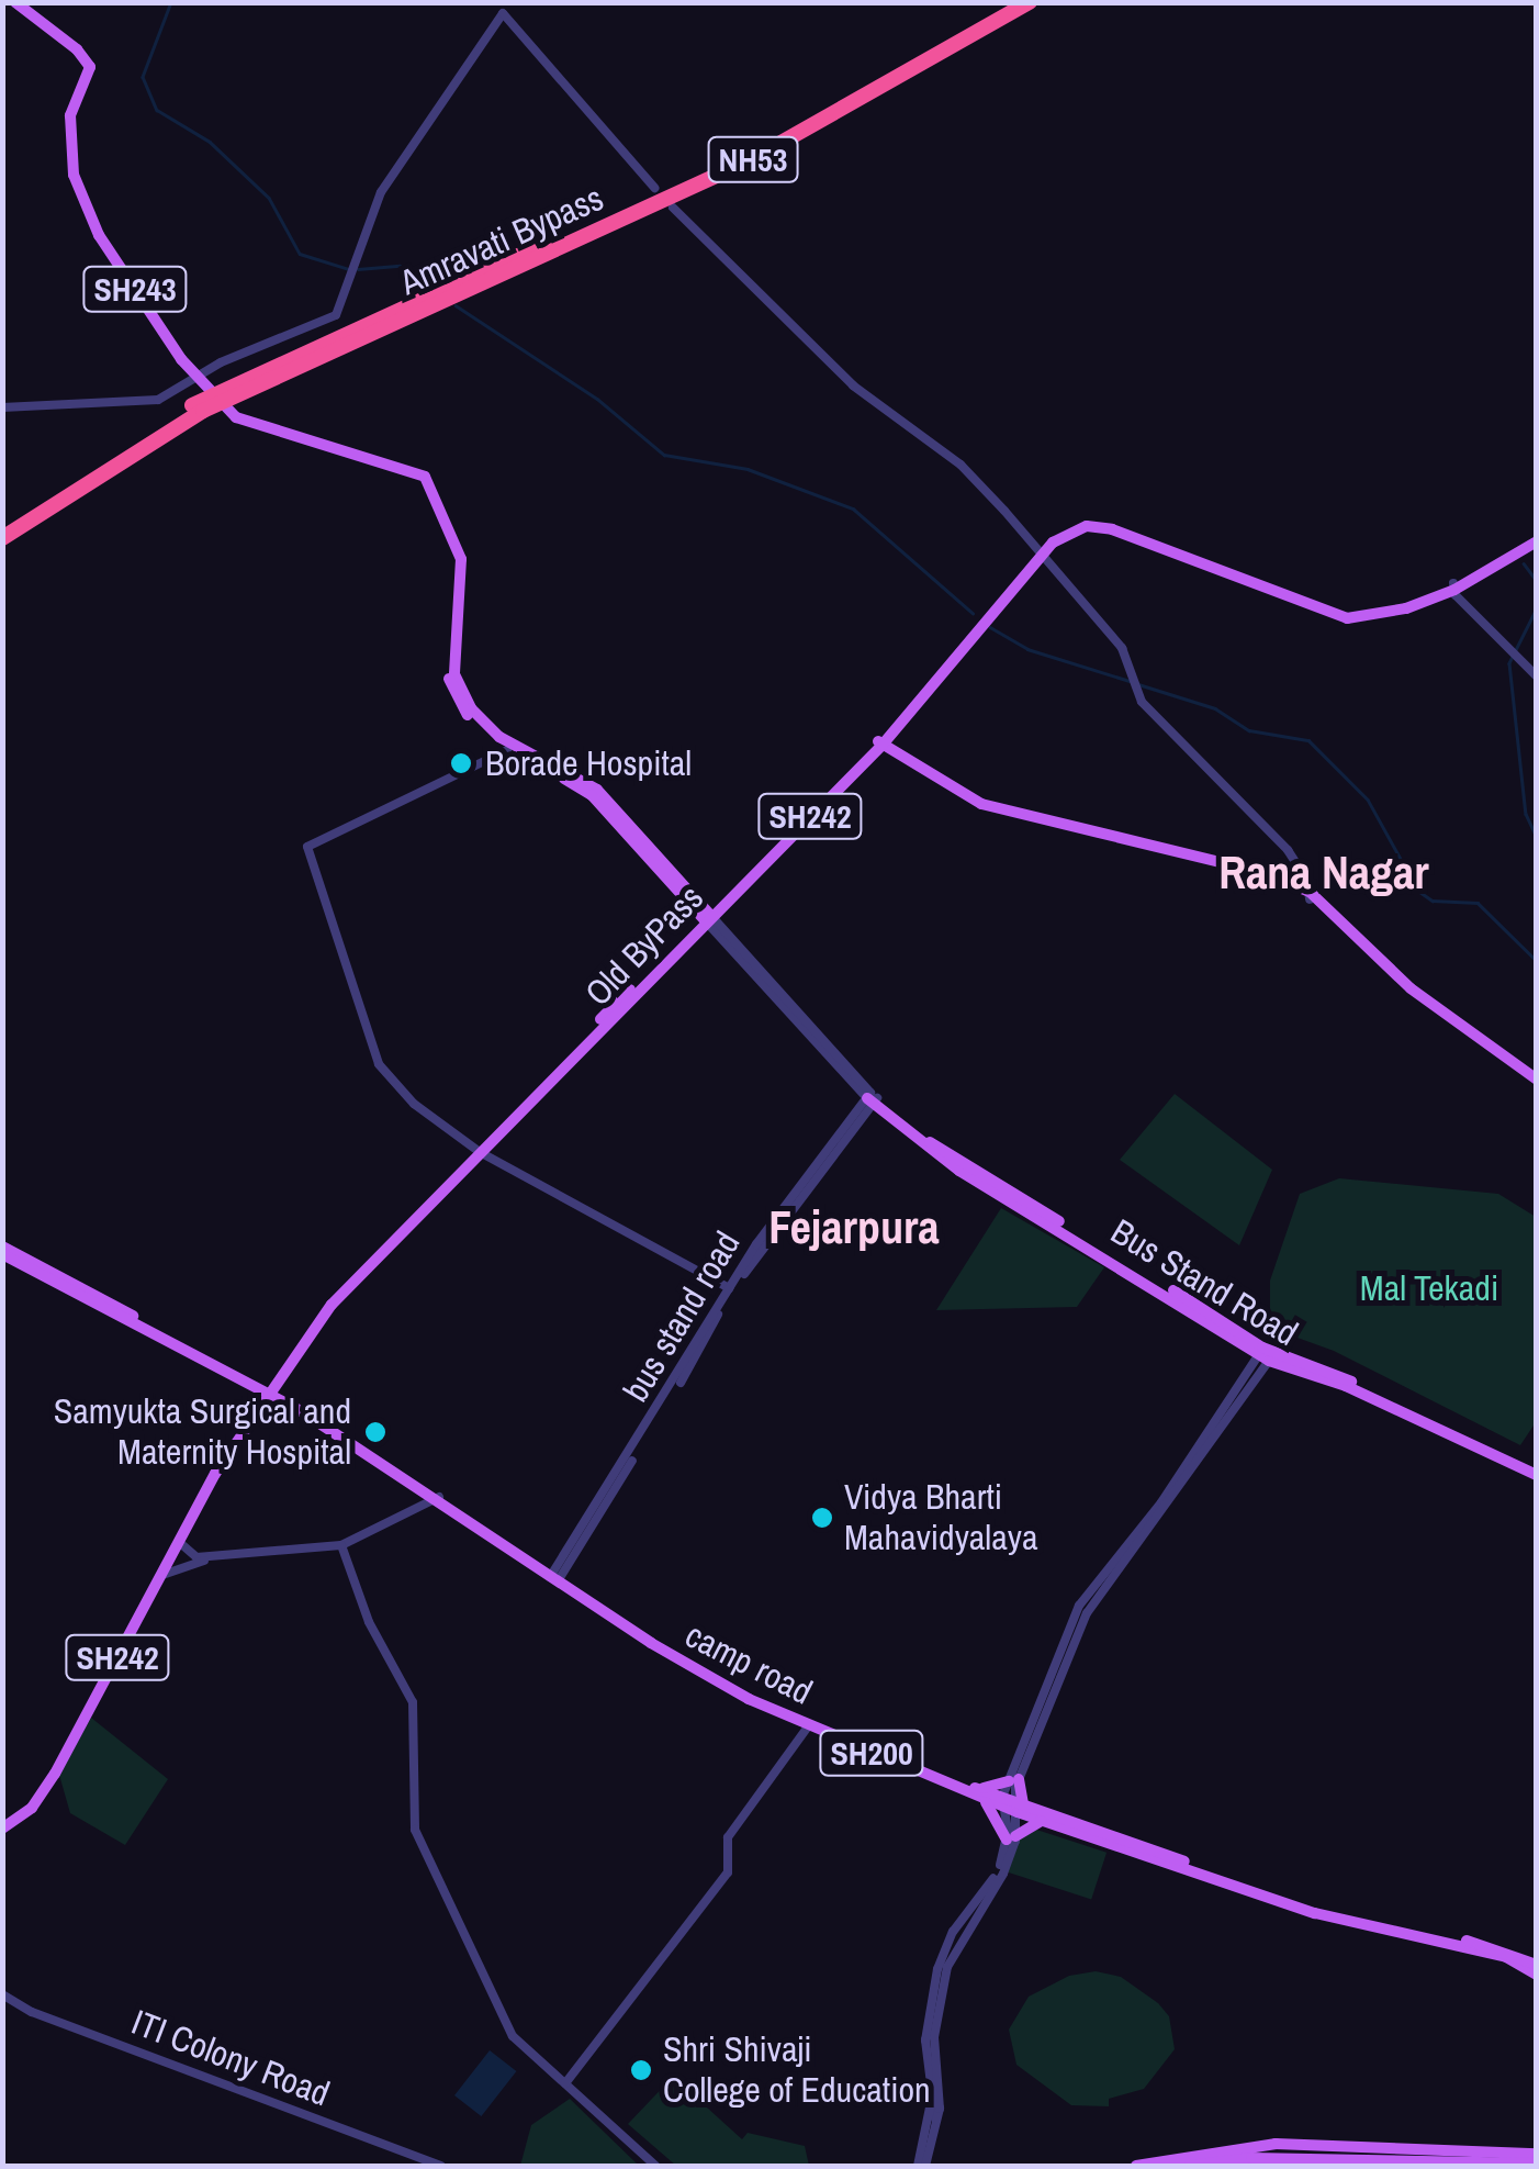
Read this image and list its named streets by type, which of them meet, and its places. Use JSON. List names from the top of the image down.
{
  "streets": {
    "highway": ["NH53", "Amravati Bypass"],
    "main road": [
      "SH243",
      "SH242",
      "Old ByPass",
      "Bus Stand Road",
      "camp road",
      "SH200"
    ],
    "street": ["bus stand road", "ITI Colony Road"]
  },
  "crossings": [
    ["SH243", "Old ByPass"],
    ["Old ByPass", "camp road"],
    ["Bus Stand Road", "bus stand road"],
    ["bus stand road", "camp road"]
  ],
  "districts": ["Rana Nagar", "Fejarpura"],
  "parks": ["Mal Tekadi"],
  "places": [
    "Borade Hospital",
    "Samyukta Surgical and Maternity Hospital",
    "Vidya Bharti Mahavidyalaya",
    "Shri Shivaji College of Education"
  ]
}
